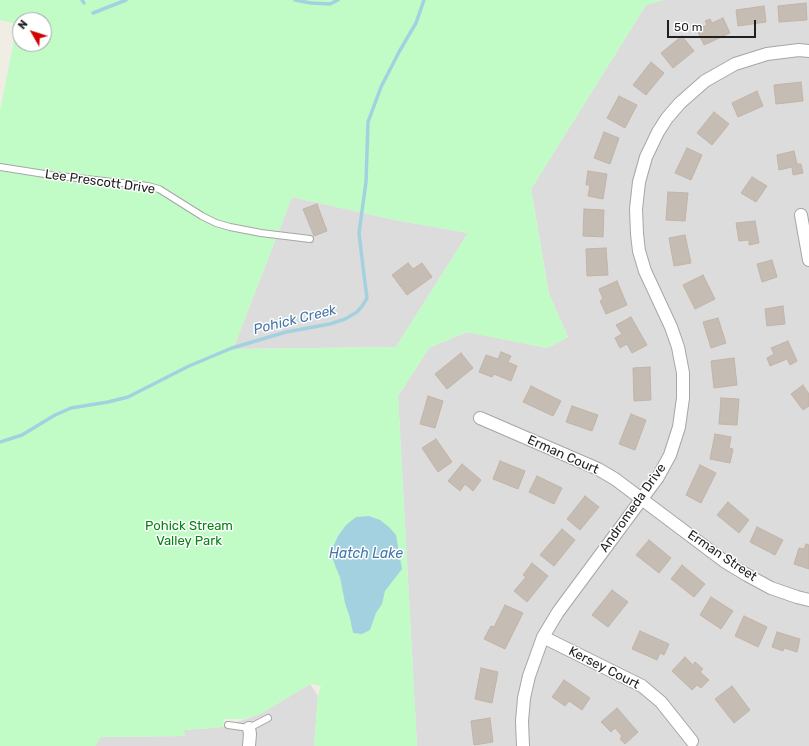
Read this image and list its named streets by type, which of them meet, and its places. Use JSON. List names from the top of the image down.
{
  "streets": {
    "street": [
      "Erman Court",
      "Andromeda Drive",
      "Erman Street",
      "Kersey Court"
    ],
    "lane": ["Lee Prescott Drive"]
  },
  "crossings": [
    ["Erman Court", "Andromeda Drive"],
    ["Erman Court", "Erman Street"],
    ["Andromeda Drive", "Erman Street"],
    ["Andromeda Drive", "Kersey Court"]
  ],
  "water": ["Pohick Creek", "Hatch Lake"],
  "parks": ["Pohick Stream Valley Park"],
  "scale_bar": "50 m",
  "north": "top left"
}
